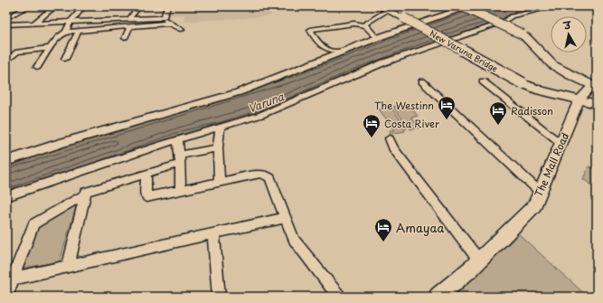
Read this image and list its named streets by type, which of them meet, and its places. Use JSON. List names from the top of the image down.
{
  "streets": {
    "main road": ["New Varuna Bridge"],
    "street": ["The Mall Road"]
  },
  "crossings": [
    ["New Varuna Bridge", "The Mall Road"]
  ],
  "water": ["Varuna"],
  "places": {
    "hotel": [
      "The Westinn",
      "Radisson",
      "Costa River",
      "Amayaa"
    ]
  },
  "north": "top"
}
